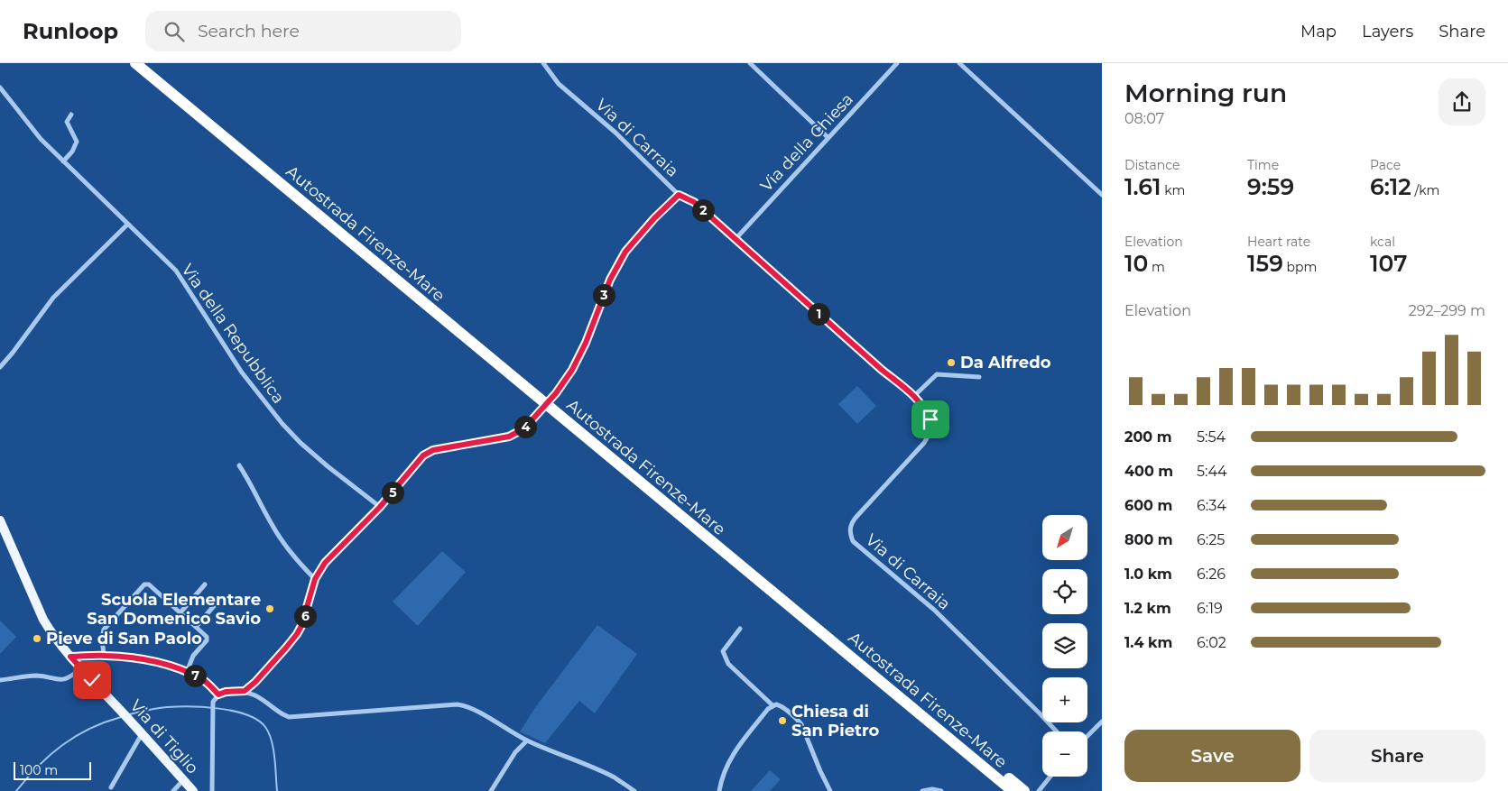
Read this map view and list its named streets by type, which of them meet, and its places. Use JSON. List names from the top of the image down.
{
  "streets": {
    "highway": ["Autostrada Firenze-Mare"],
    "main road": ["Via di Tiglio"],
    "street": ["Via di Carraia", "Via della Chiesa", "Via della Repubblica"]
  },
  "crossings": [
    ["Via di Carraia", "Via della Chiesa"]
  ],
  "places": [
    "Da Alfredo",
    "Scuola Elementare San Domenico Savio",
    "Pieve di San Paolo",
    "Chiesa di San Pietro"
  ],
  "scale_bar": "100 m",
  "north": "bottom left",
  "page": {
    "header": "Runloop",
    "search": "Search here",
    "nav": ["Map", "Layers", "Share"],
    "heading": ["Morning run", "08:07"],
    "stats": [
      ["Distance", "1.61 km"],
      ["Time", "9:59"],
      ["Pace", "6:12 /km"],
      ["Elevation", "10 m"],
      ["Heart rate", "159 bpm"],
      ["kcal", "107"]
    ],
    "pins": [
      "2",
      "3",
      "1",
      "4",
      "5",
      "6",
      "7"
    ],
    "chart": ["Elevation", "292–299 m"],
    "list": [
      {
        "name": "200 m",
        "note": "5:54"
      },
      {
        "name": "400 m",
        "note": "5:44"
      },
      {
        "name": "600 m",
        "note": "6:34"
      },
      {
        "name": "800 m",
        "note": "6:25"
      },
      {
        "name": "1.0 km",
        "note": "6:26"
      },
      {
        "name": "1.2 km",
        "note": "6:19"
      },
      {
        "name": "1.4 km",
        "note": "6:02"
      }
    ],
    "map_buttons": ["+", "−"],
    "buttons": ["Save", "Share"],
    "scale": "100 m"
  }
}
